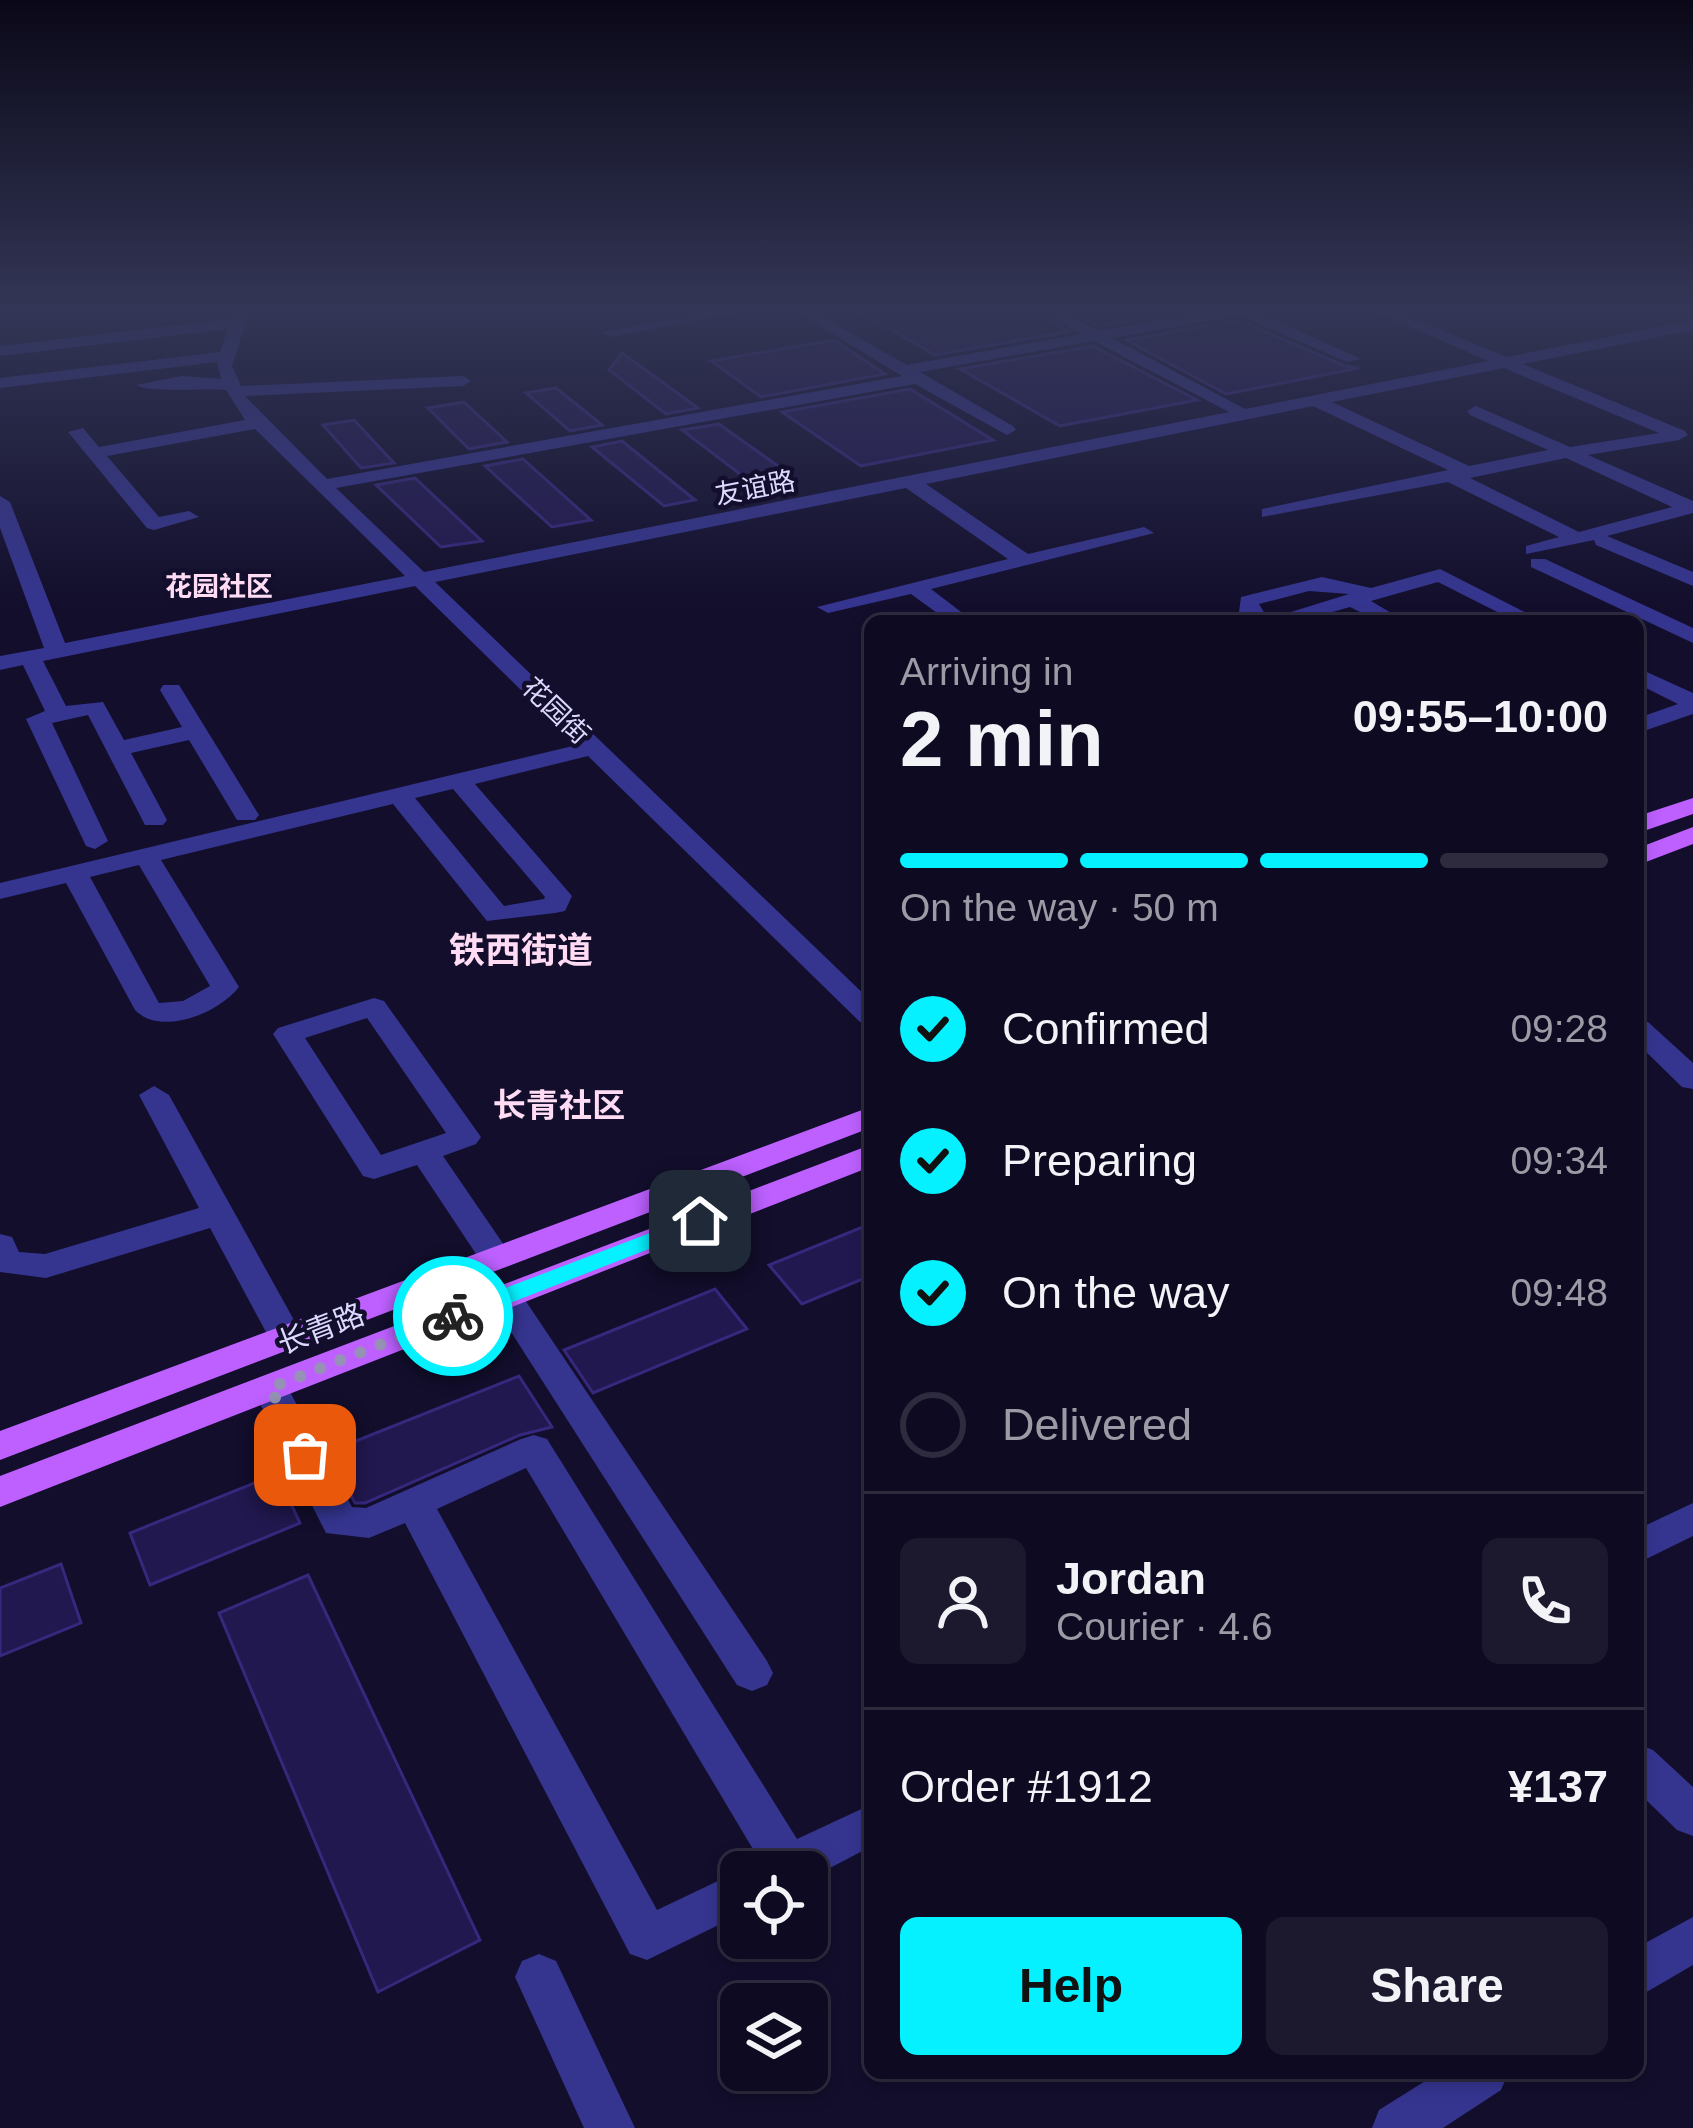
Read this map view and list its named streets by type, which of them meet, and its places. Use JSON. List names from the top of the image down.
{
  "streets": {
    "main road": ["长青路"],
    "street": ["友谊路", "花园街"]
  },
  "crossings": [
    ["友谊路", "花园街"]
  ],
  "districts": ["花园社区", "铁西街道", "长青社区"],
  "page": {
    "heading": ["2 min", "Arriving in", "09:55–10:00"],
    "panel": [
      "Jordan",
      "Courier · 4.6",
      "Order #1912",
      "¥137"
    ],
    "bar": "On the way · 50 m",
    "list": [
      ["Confirmed", "09:28"],
      ["Preparing", "09:34"],
      ["On the way", "09:48"],
      "Delivered"
    ],
    "buttons": ["Help", "Share"]
  }
}
